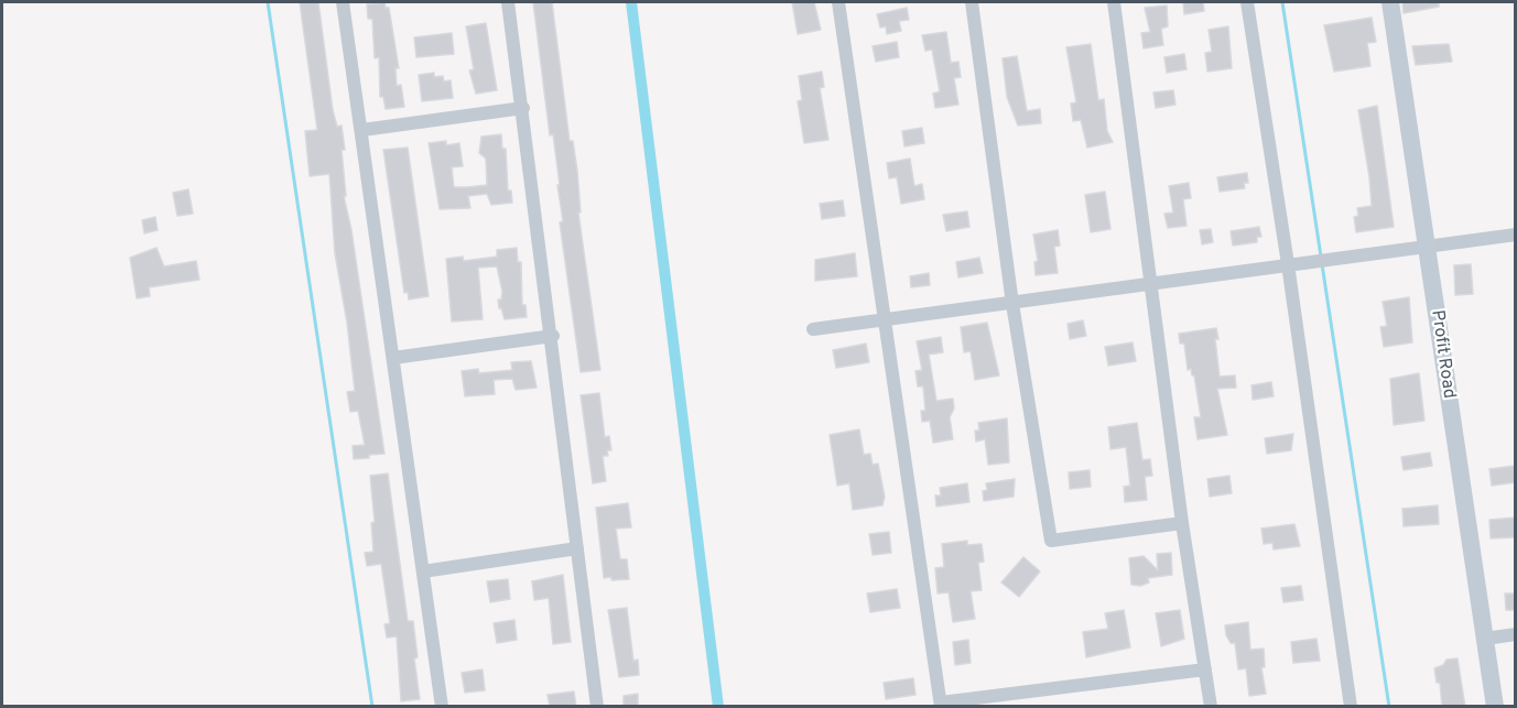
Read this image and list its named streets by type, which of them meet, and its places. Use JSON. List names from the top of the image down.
{
  "streets": {
    "street": ["Profit Road"]
  }
}
